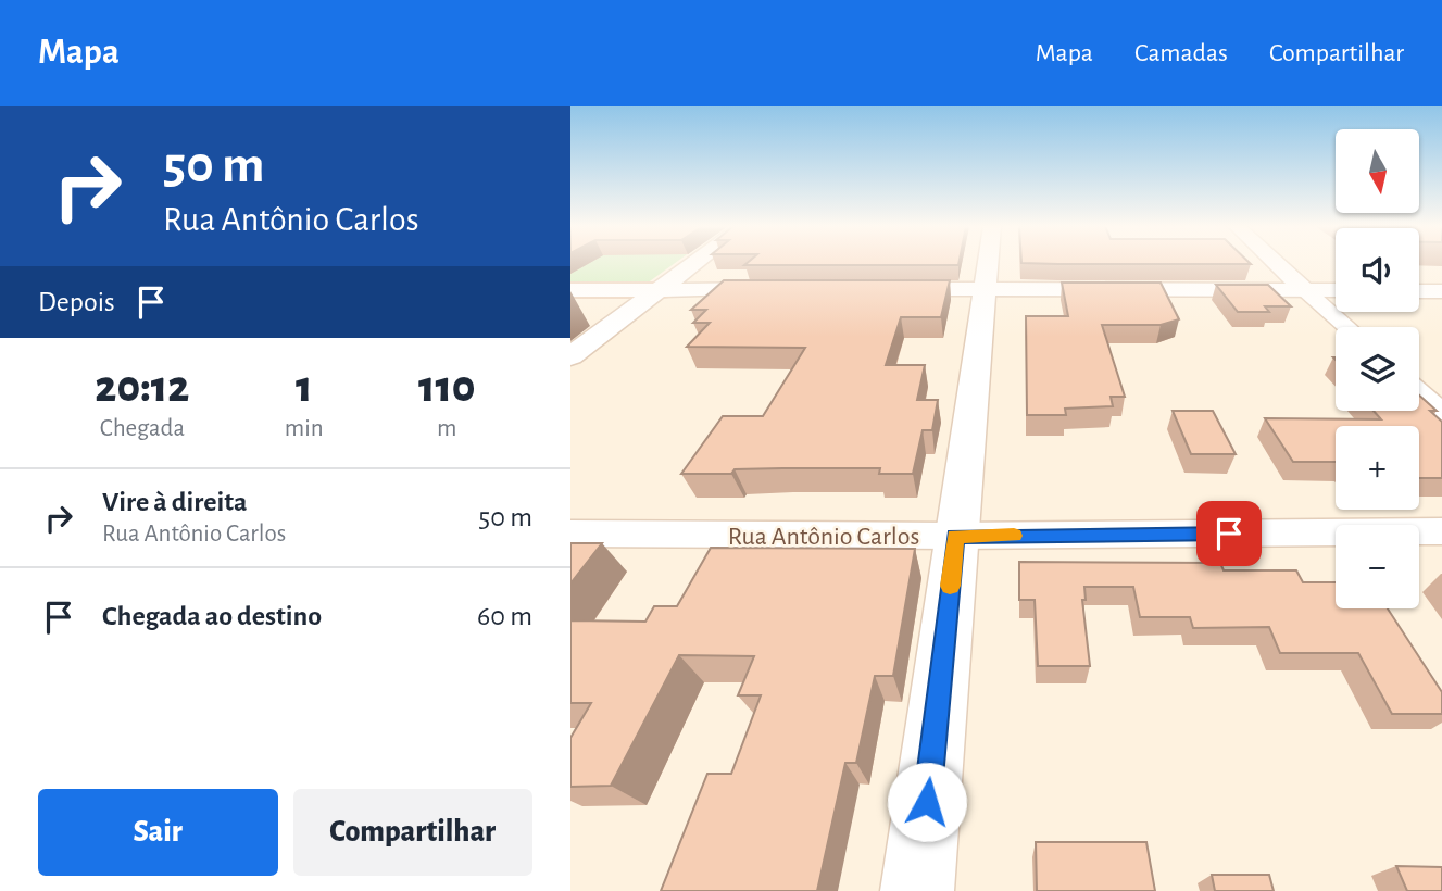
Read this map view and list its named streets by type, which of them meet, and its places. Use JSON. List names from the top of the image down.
{
  "streets": {
    "street": ["Rua Antônio Carlos"]
  },
  "north": "bottom",
  "page": {
    "header": "Mapa",
    "nav": ["Mapa", "Camadas", "Compartilhar"],
    "turn": ["50 m", "Rua Antônio Carlos"],
    "map_buttons": ["+", "−"],
    "then": "Depois",
    "eta": [
      "20:12",
      "Chegada",
      "1",
      "min",
      "110",
      "m"
    ],
    "list": [
      {
        "name": "Vire à direita",
        "note": "Rua Antônio Carlos",
        "value": "50 m"
      },
      {
        "name": "Chegada ao destino",
        "value": "60 m"
      }
    ],
    "buttons": ["Sair", "Compartilhar"]
  }
}
